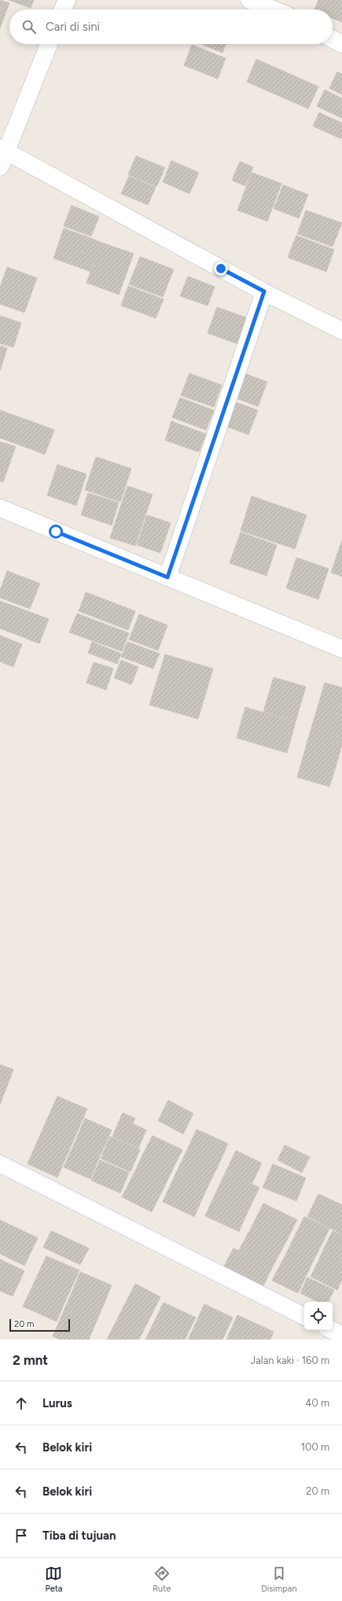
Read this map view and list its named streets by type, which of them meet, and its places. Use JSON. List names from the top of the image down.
{
  "scale_bar": "20 m",
  "page": {
    "search": "Cari di sini",
    "scale": "20 m",
    "heading": ["2 mnt", "Jalan kaki · 160 m"],
    "list": [
      ["Lurus", "40 m"],
      ["Belok kiri", "100 m"],
      ["Belok kiri", "20 m"],
      "Tiba di tujuan"
    ],
    "nav": ["Peta", "Rute", "Disimpan"]
  }
}
